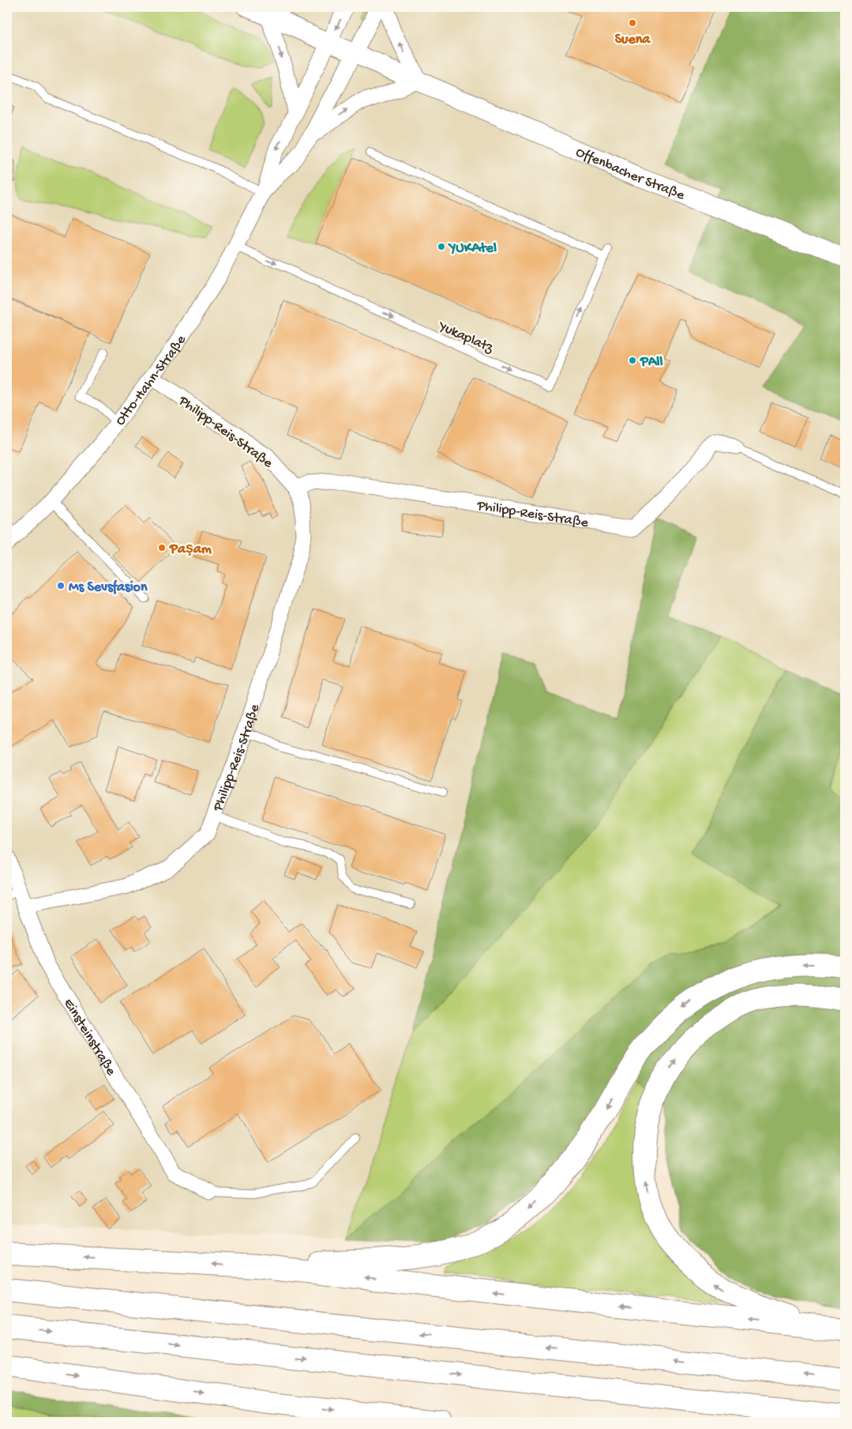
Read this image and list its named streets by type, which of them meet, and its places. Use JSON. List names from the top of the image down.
{
  "streets": {
    "street": [
      "Offenbacher Straße",
      "Otto-Hahn-Straße",
      "Philipp-Reis-Straße",
      "Einsteinstraße"
    ],
    "lane": ["Yukaplatz"]
  },
  "crossings": [
    ["Offenbacher Straße", "Otto-Hahn-Straße"],
    ["Yukaplatz", "Otto-Hahn-Straße"],
    ["Otto-Hahn-Straße", "Philipp-Reis-Straße"],
    ["Philipp-Reis-Straße", "Einsteinstraße"]
  ],
  "places": [
    "Suena",
    "YUKAtel",
    "PAll",
    "Paşam",
    "Ms Sevsfasion"
  ]
}
